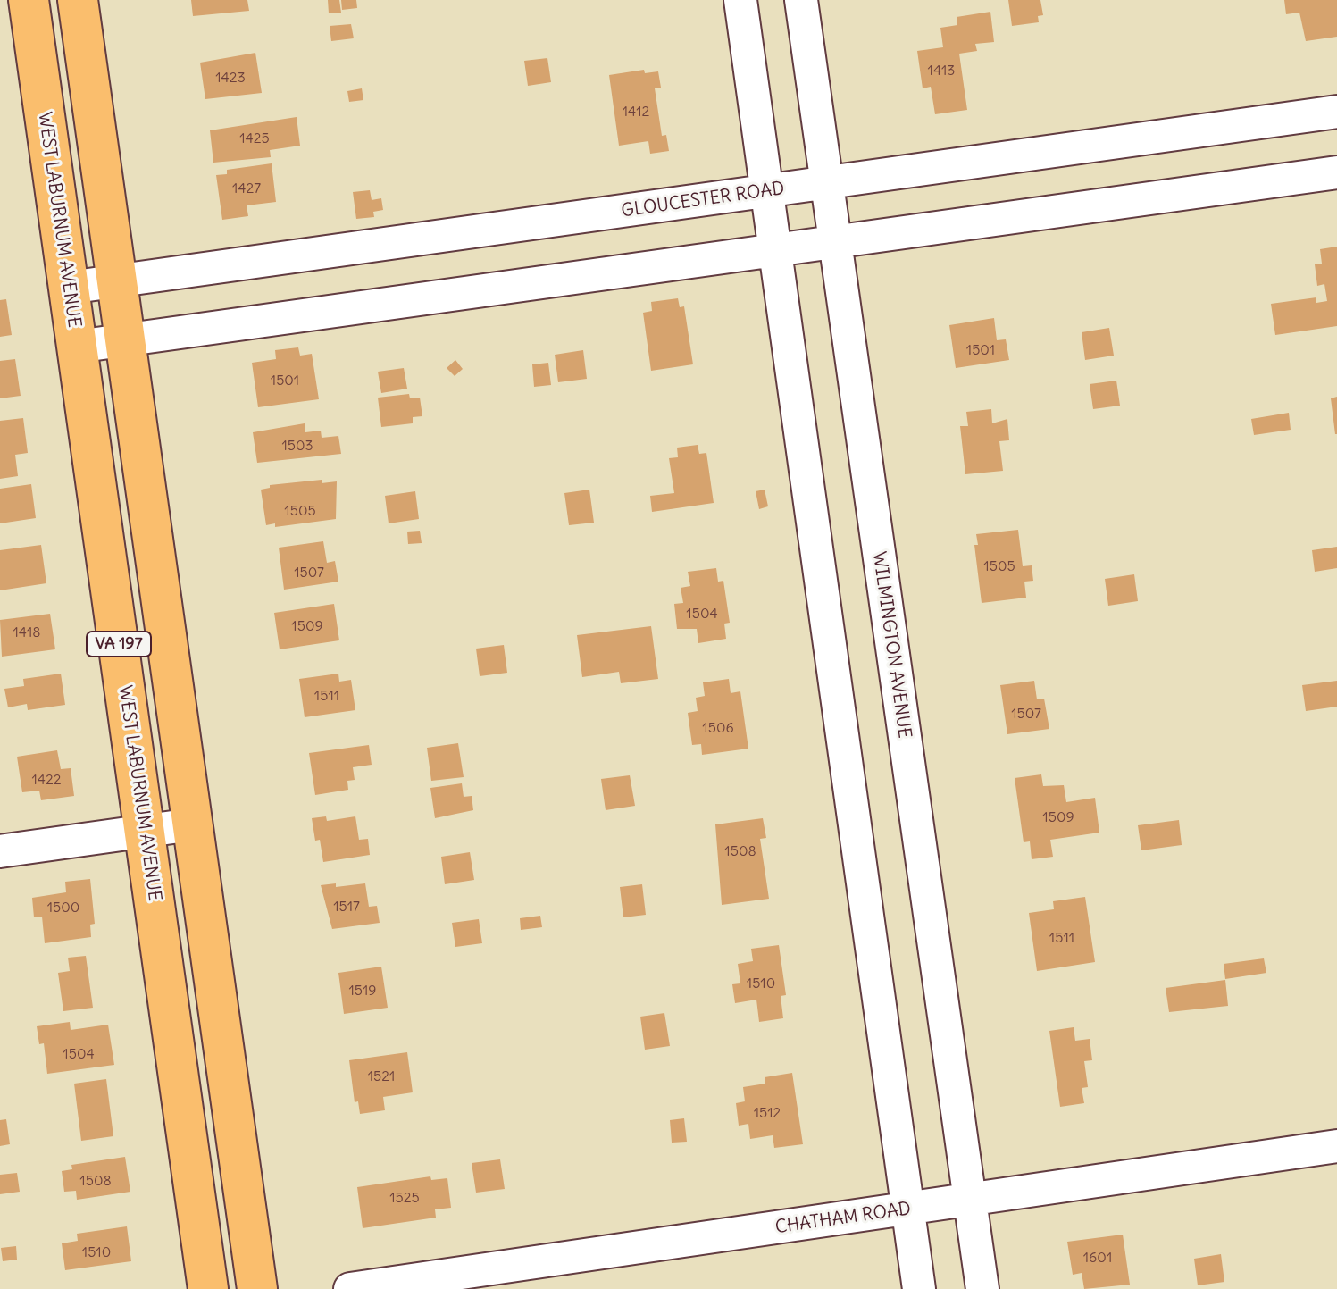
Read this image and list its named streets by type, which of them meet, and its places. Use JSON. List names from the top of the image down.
{
  "streets": {
    "main road": ["WEST LABURNUM AVENUE", "VA 197"],
    "street": ["GLOUCESTER ROAD", "WILMINGTON AVENUE", "CHATHAM ROAD"]
  },
  "crossings": [
    ["GLOUCESTER ROAD", "WEST LABURNUM AVENUE"],
    ["GLOUCESTER ROAD", "VA 197"],
    ["GLOUCESTER ROAD", "WILMINGTON AVENUE"],
    ["WILMINGTON AVENUE", "CHATHAM ROAD"]
  ],
  "house_numbers": [
    "1413",
    "1423",
    "1412",
    "1425",
    "1427",
    "1501",
    "1501",
    "1503",
    "1505",
    "1505",
    "1507",
    "1504",
    "1509",
    "1418",
    "1511",
    "1507",
    "1506",
    "1422",
    "1509",
    "1508",
    "1517",
    "1500",
    "1511",
    "1510",
    "1519",
    "1504",
    "1521",
    "1512",
    "1508",
    "1525",
    "1510",
    "1601"
  ]
}
